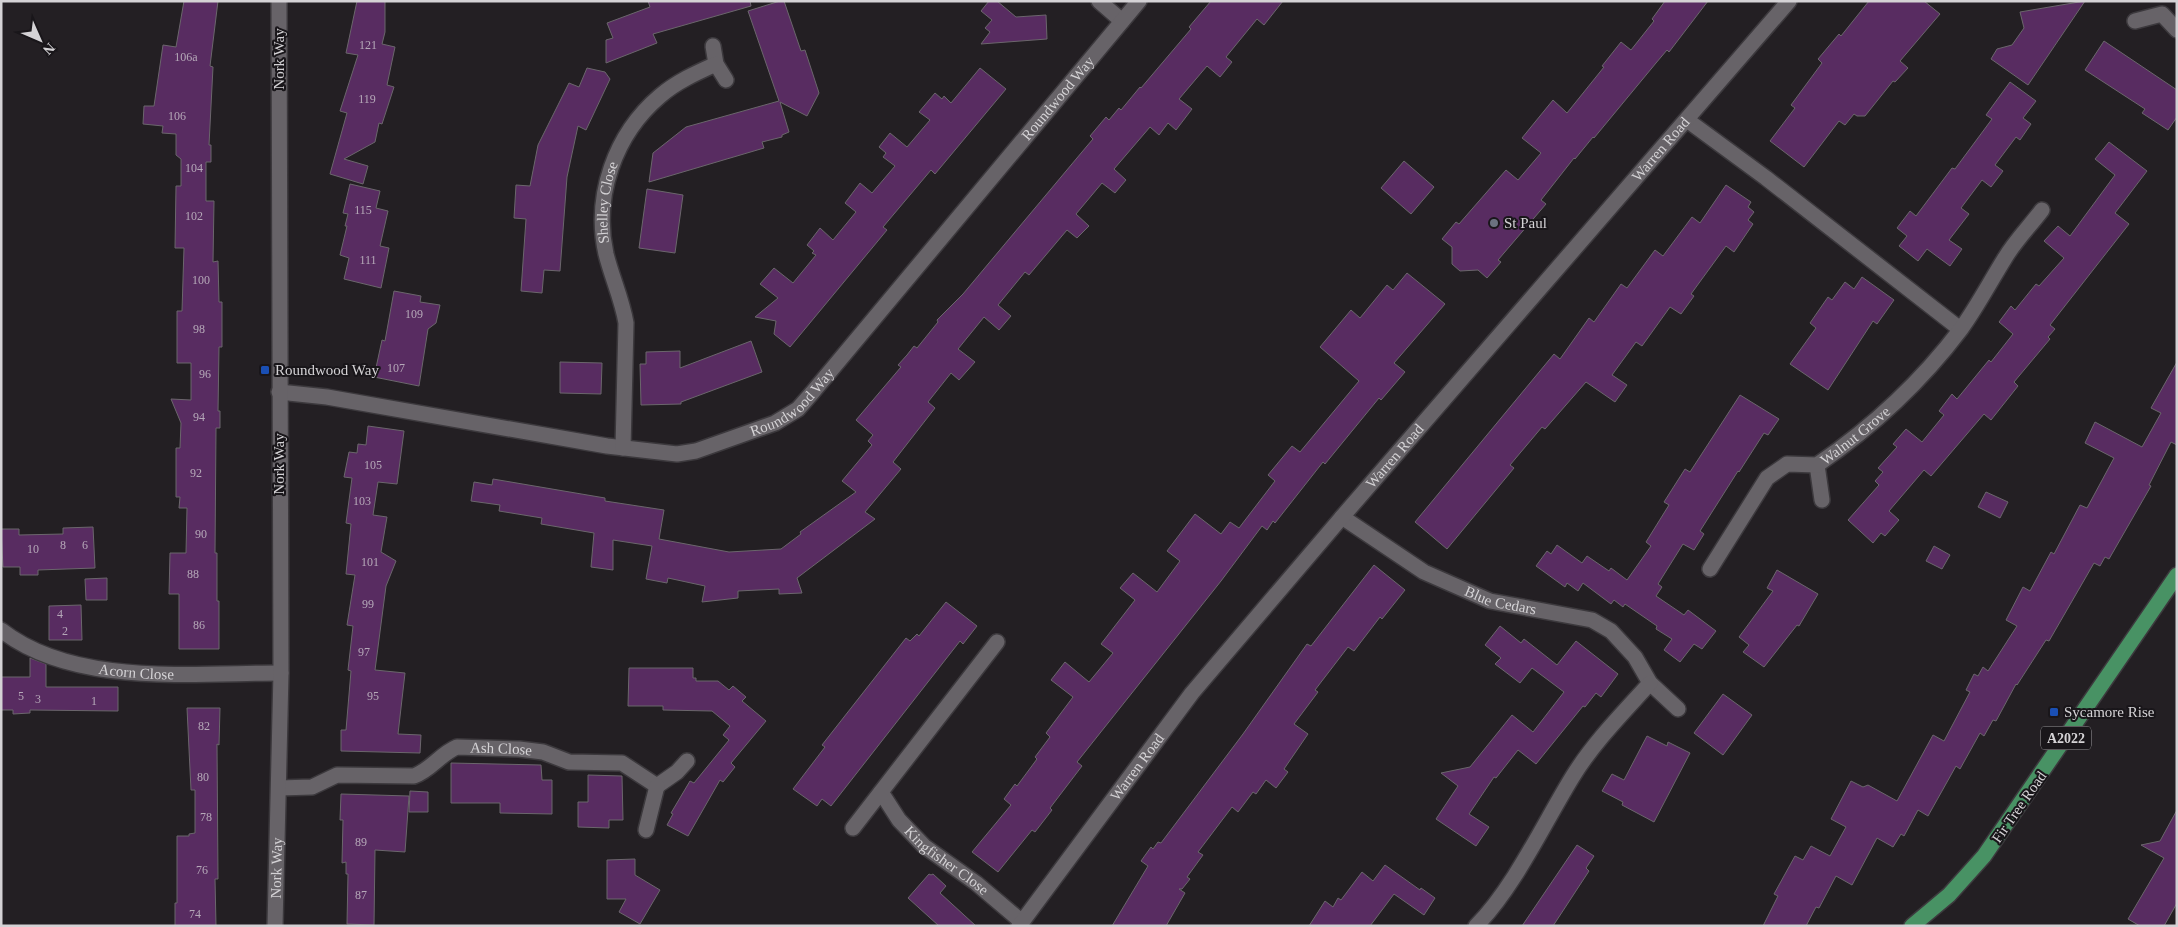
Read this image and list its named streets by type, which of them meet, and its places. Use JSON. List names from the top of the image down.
{
  "streets": {
    "main road": ["A2022", "Fir Tree Road"],
    "street": [
      "Nork Way",
      "Roundwood Way",
      "Warren Road",
      "Shelley Close",
      "Walnut Grove",
      "Blue Cedars",
      "Acorn Close",
      "Ash Close",
      "Kingfisher Close"
    ]
  },
  "crossings": [
    ["Nork Way", "Roundwood Way"],
    ["Nork Way", "Acorn Close"],
    ["Nork Way", "Ash Close"],
    ["Roundwood Way", "Shelley Close"],
    ["Warren Road", "Blue Cedars"],
    ["Warren Road", "Kingfisher Close"]
  ],
  "places": {
    "other": ["St Paul"],
    "transit": ["Roundwood Way", "Sycamore Rise"]
  },
  "house_numbers": [
    "121",
    "106a",
    "119",
    "106",
    "104",
    "115",
    "102",
    "111",
    "100",
    "109",
    "98",
    "107",
    "96",
    "94",
    "105",
    "92",
    "103",
    "90",
    "8",
    "6",
    "10",
    "101",
    "88",
    "99",
    "4",
    "86",
    "2",
    "97",
    "5",
    "95",
    "3",
    "1",
    "82",
    "80",
    "78",
    "89",
    "76",
    "87",
    "74"
  ],
  "north": "bottom right"
}
